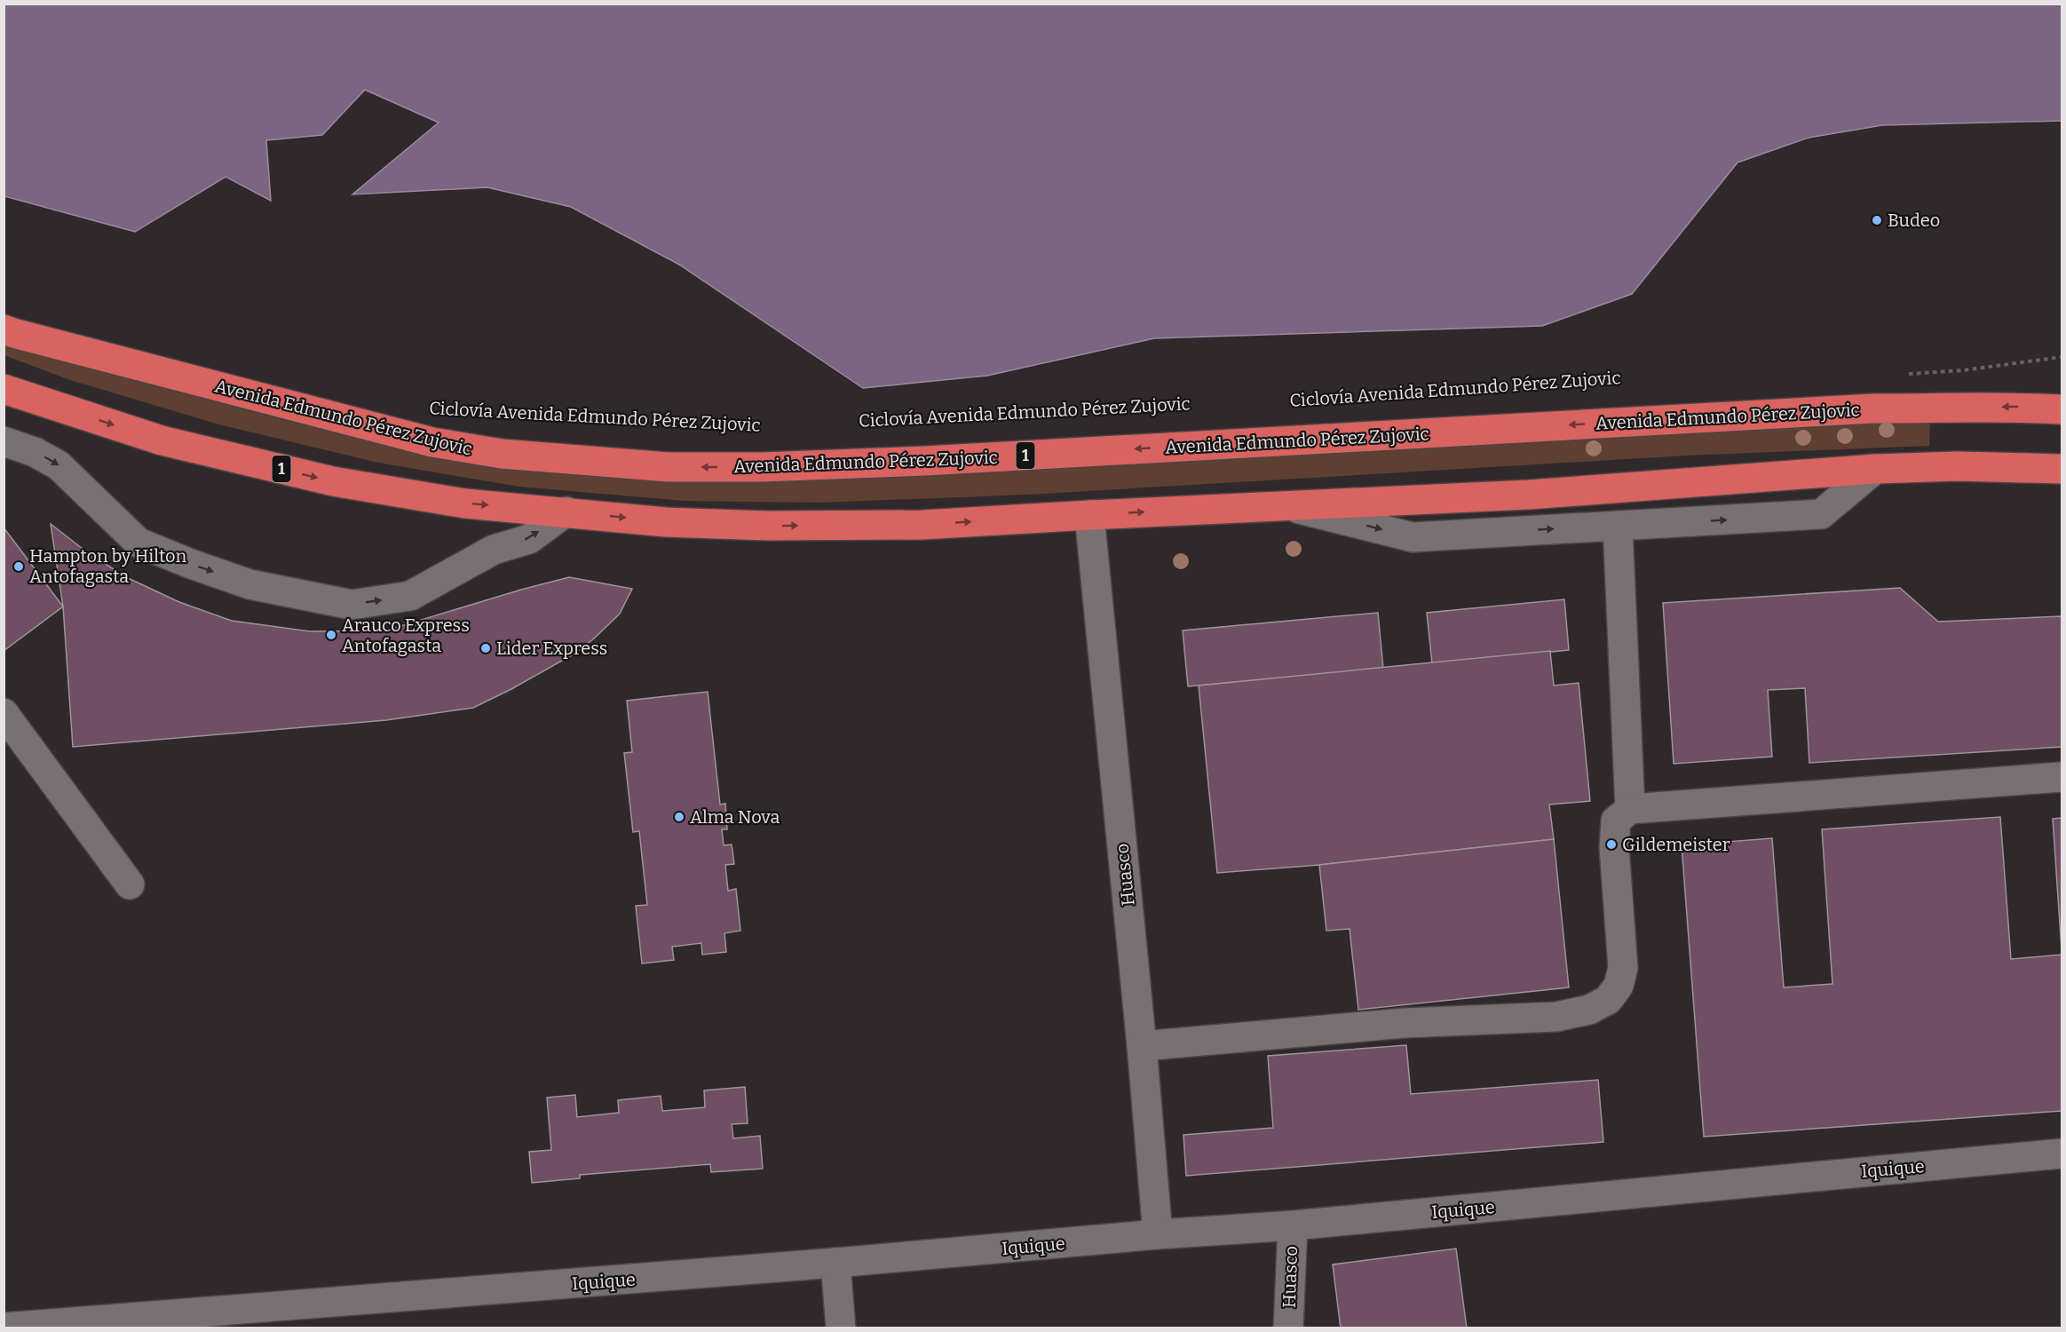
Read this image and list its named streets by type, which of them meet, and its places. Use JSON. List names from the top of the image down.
{
  "streets": {
    "highway": ["Avenida Edmundo Pérez Zujovic", "1"],
    "street": ["Huasco", "Iquique"]
  },
  "crossings": [
    ["1", "Huasco"],
    ["Huasco", "Iquique"]
  ],
  "places": [
    "Budeo",
    "Hampton by Hilton Antofagasta",
    "Arauco Express Antofagasta",
    "Lider Express",
    "Alma Nova",
    "Gildemeister"
  ]
}
